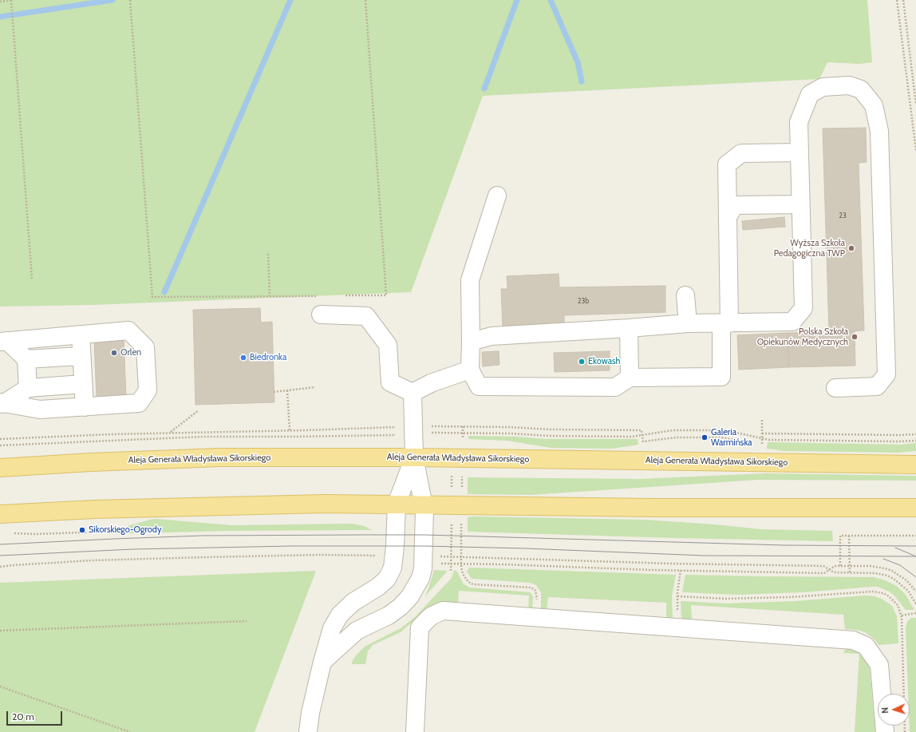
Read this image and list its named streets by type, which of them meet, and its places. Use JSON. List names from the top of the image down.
{
  "streets": {
    "main road": ["Aleja Generała Władysława Sikorskiego"]
  },
  "places": [
    "Wyższa Szkoła Pedagogiczna TWP",
    "Polska Szkoła Opiekunów Medycznych",
    "Orlen",
    "Biedronka",
    "Ekowash",
    "Galeria Warmińska",
    "Sikorskiego-Ogrody"
  ],
  "house_numbers": ["23", "23b"],
  "scale_bar": "20 m",
  "north": "left"
}
